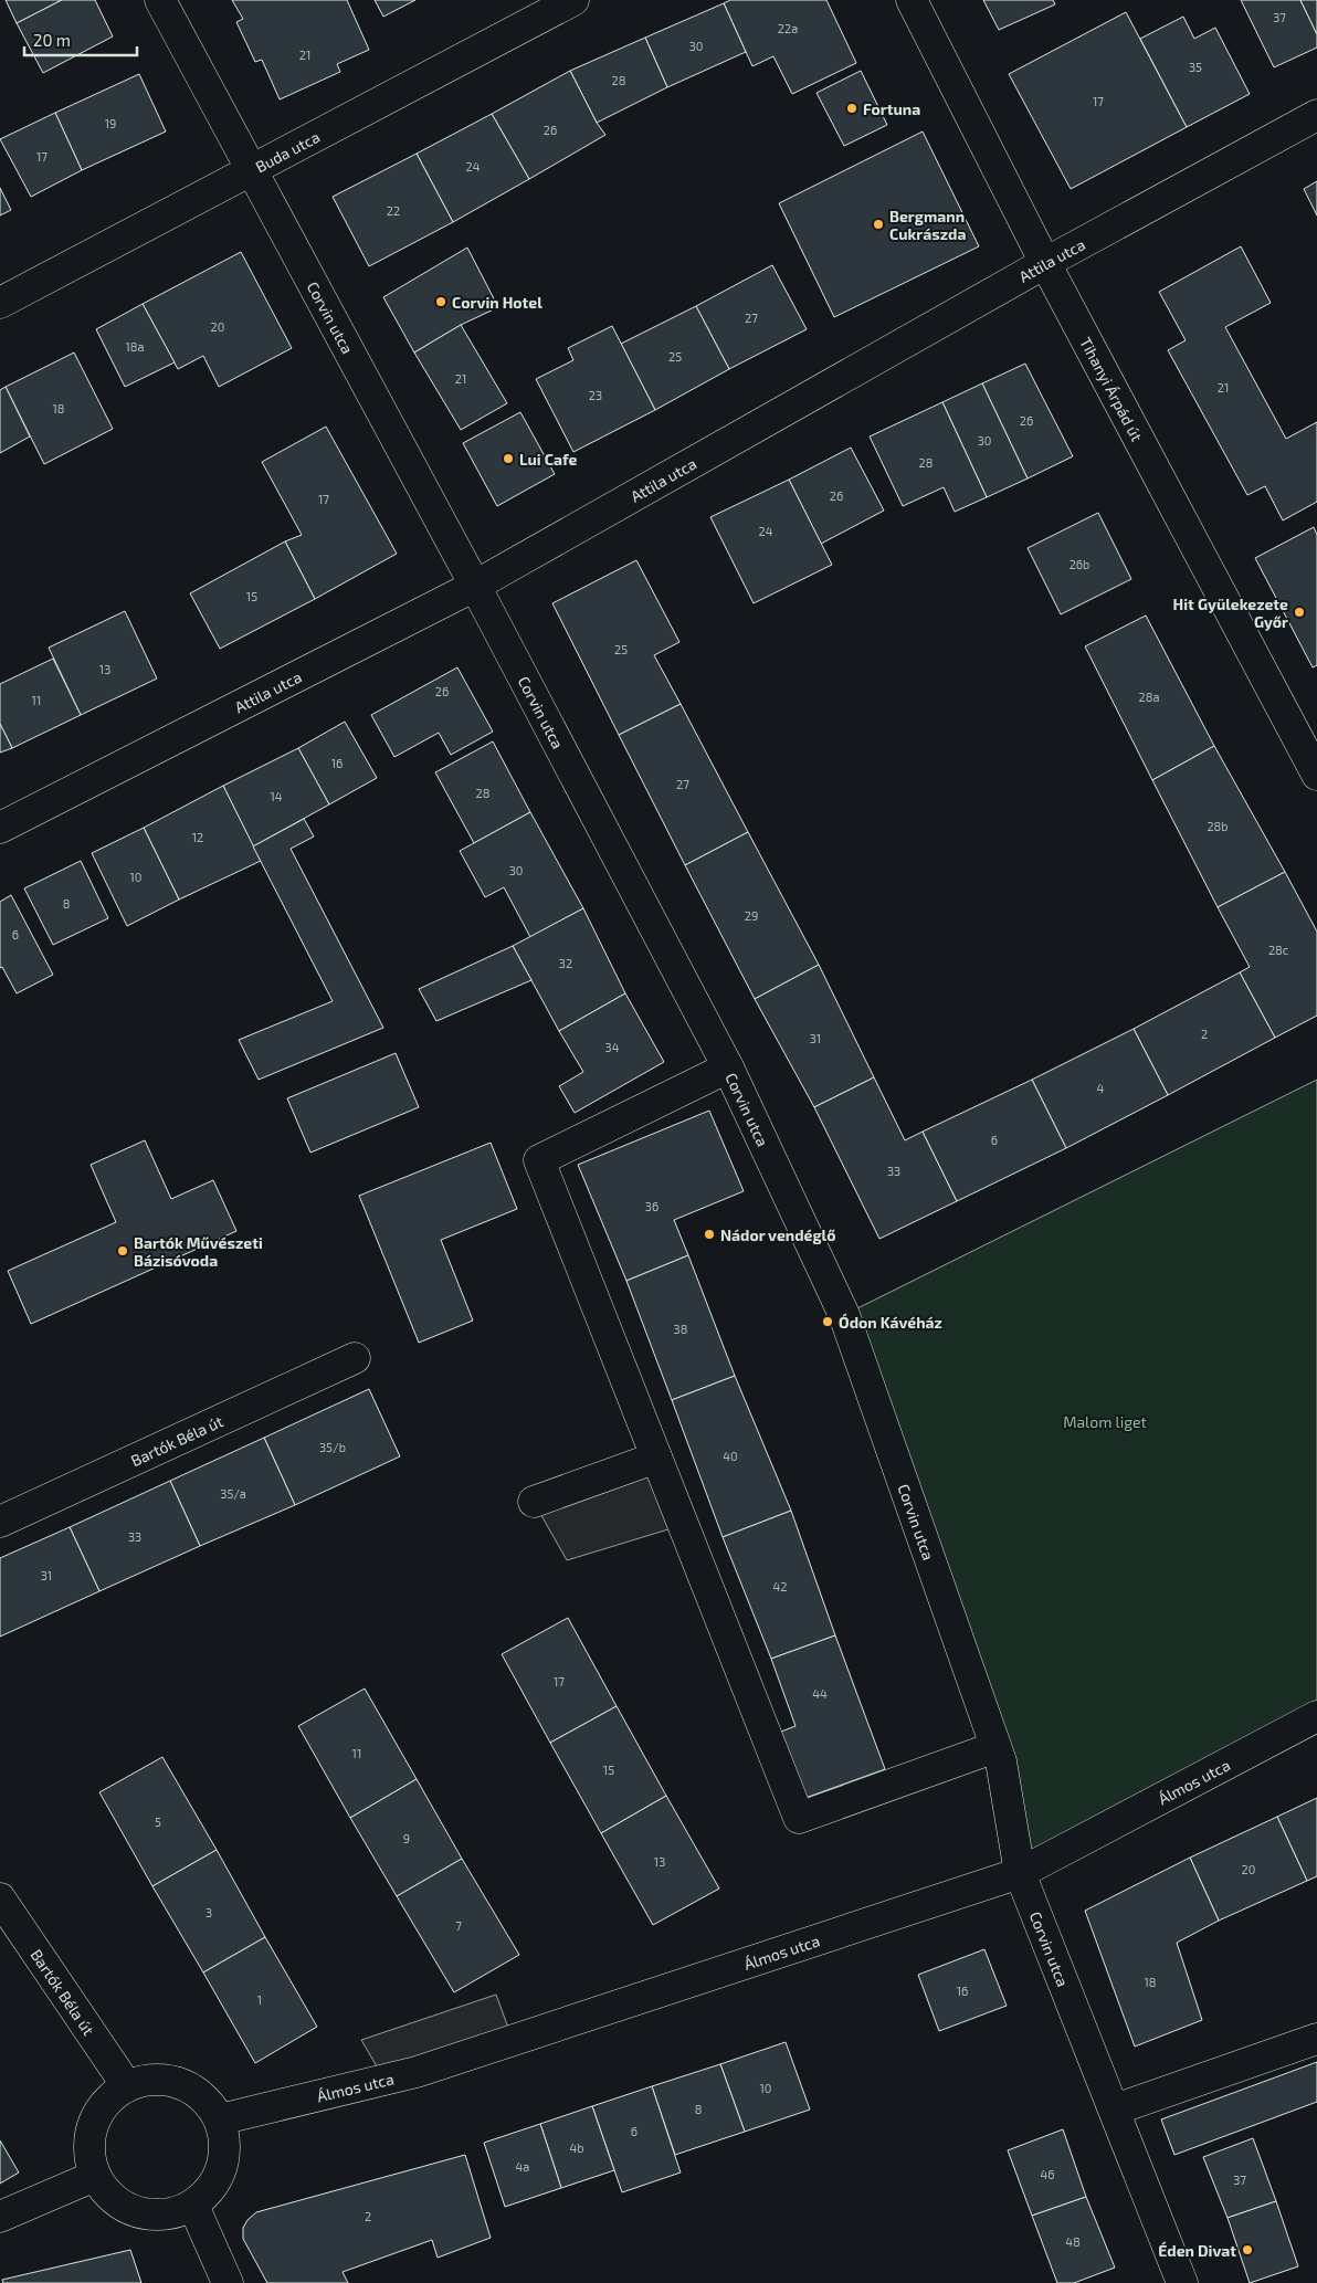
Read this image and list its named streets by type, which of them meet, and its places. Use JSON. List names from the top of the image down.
{
  "streets": {
    "street": [
      "Buda utca",
      "Attila utca",
      "Corvin utca",
      "Tihanyi Árpád út",
      "Bartók Béla út",
      "Álmos utca"
    ]
  },
  "crossings": [
    ["Buda utca", "Corvin utca"],
    ["Attila utca", "Corvin utca"],
    ["Attila utca", "Tihanyi Árpád út"],
    ["Corvin utca", "Álmos utca"],
    ["Bartók Béla út", "Álmos utca"]
  ],
  "parks": ["Malom liget"],
  "places": [
    "Fortuna",
    "Bergmann Cukrászda",
    "Corvin Hotel",
    "Lui Cafe",
    "Hit Gyülekezete Győr",
    "Nádor vendéglő",
    "Bartók Művészeti Bázisóvoda",
    "Ódon Kávéház",
    "Éden Divat"
  ],
  "house_numbers": [
    "37",
    "22a",
    "30",
    "21",
    "35",
    "28",
    "17",
    "19",
    "26",
    "17",
    "24",
    "22",
    "27",
    "20",
    "18a",
    "25",
    "21",
    "21",
    "23",
    "18",
    "26",
    "30",
    "28",
    "26",
    "17",
    "24",
    "26b",
    "15",
    "25",
    "13",
    "26",
    "28a",
    "11",
    "16",
    "27",
    "28",
    "14",
    "28b",
    "12",
    "30",
    "10",
    "8",
    "29",
    "6",
    "28c",
    "32",
    "2",
    "31",
    "34",
    "4",
    "6",
    "33",
    "36",
    "38",
    "35/b",
    "40",
    "35/a",
    "33",
    "31",
    "42",
    "17",
    "44",
    "11",
    "15",
    "5",
    "9",
    "13",
    "20",
    "3",
    "7",
    "18",
    "16",
    "1",
    "10",
    "8",
    "6",
    "4b",
    "4a",
    "46",
    "37",
    "2",
    "48"
  ],
  "scale_bar": "20 m"
}
